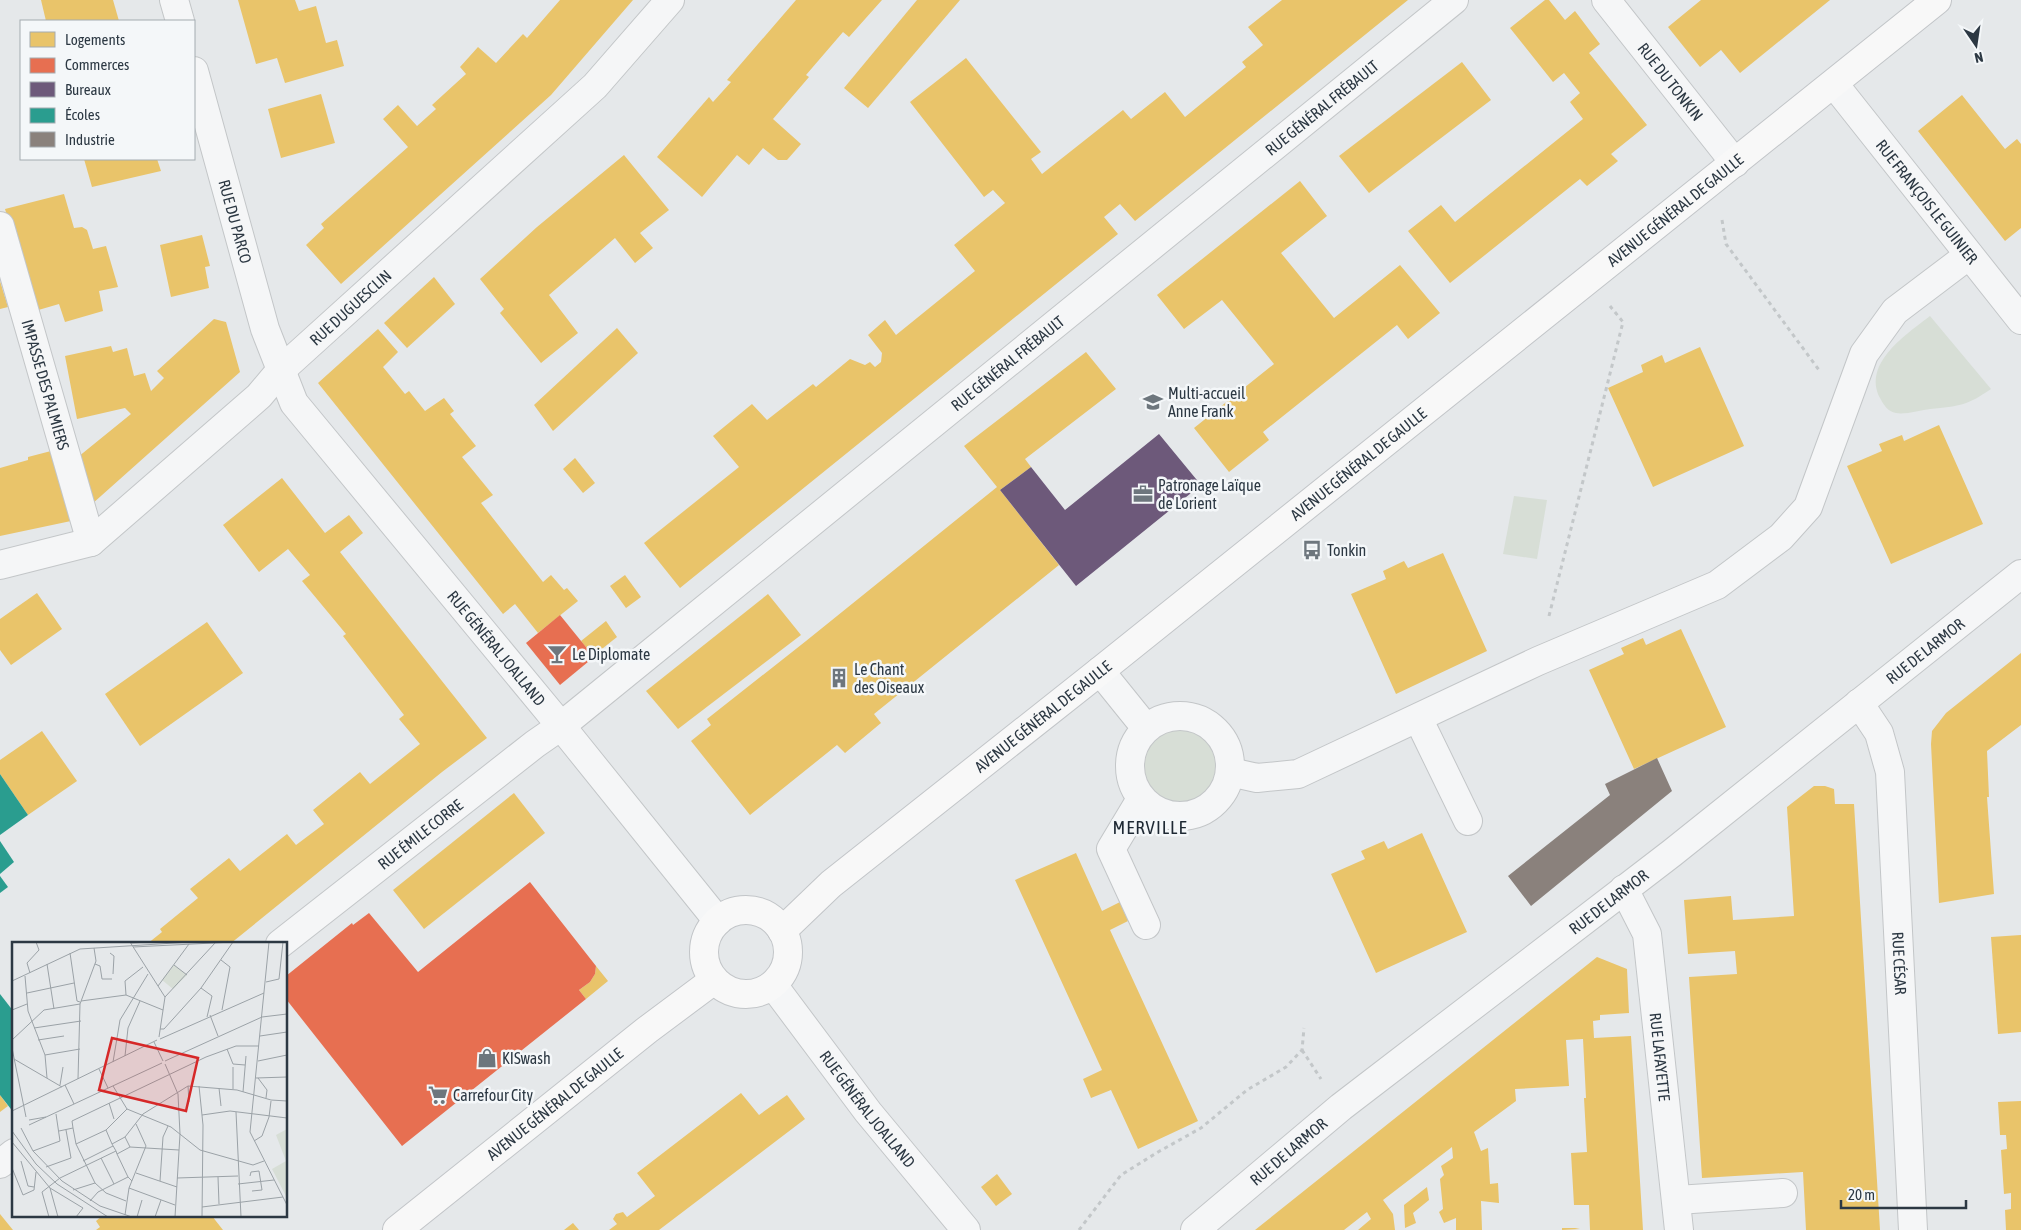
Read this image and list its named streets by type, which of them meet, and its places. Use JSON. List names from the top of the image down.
{
  "streets": {
    "main road": ["AVENUE GÉNÉRAL DE GAULLE"],
    "street": [
      "RUE DU TONKIN",
      "RUE GÉNÉRAL FRÉBAULT",
      "RUE FRANÇOIS LE GUINIER",
      "RUE DU PARCO",
      "RUE DUGUESCLIN",
      "IMPASSE DES PALMIERS",
      "RUE GÉNÉRAL JOALLAND",
      "RUE DE LARMOR",
      "RUE ÉMILE CORRE",
      "RUE CÉSAR",
      "RUE LAFAYETTE"
    ]
  },
  "crossings": [
    ["RUE DU TONKIN", "AVENUE GÉNÉRAL DE GAULLE"],
    ["RUE GÉNÉRAL FRÉBAULT", "RUE GÉNÉRAL JOALLAND"],
    ["RUE GÉNÉRAL FRÉBAULT", "RUE ÉMILE CORRE"],
    ["RUE FRANÇOIS LE GUINIER", "AVENUE GÉNÉRAL DE GAULLE"],
    ["AVENUE GÉNÉRAL DE GAULLE", "RUE GÉNÉRAL JOALLAND"],
    ["RUE DU PARCO", "RUE DUGUESCLIN"],
    ["RUE DU PARCO", "RUE GÉNÉRAL JOALLAND"],
    ["RUE DUGUESCLIN", "IMPASSE DES PALMIERS"],
    ["RUE DUGUESCLIN", "RUE GÉNÉRAL JOALLAND"],
    ["RUE GÉNÉRAL JOALLAND", "RUE ÉMILE CORRE"],
    ["RUE DE LARMOR", "RUE CÉSAR"],
    ["RUE DE LARMOR", "RUE LAFAYETTE"]
  ],
  "districts": ["MERVILLE"],
  "places": {
    "school or university": ["Multi-accueil Anne Frank"],
    "office": ["Patronage Laïque de Lorient"],
    "bus stop": ["Tonkin"],
    "bar": ["Le Diplomate"],
    "building": ["Le Chant des Oiseaux"],
    "shop": ["KISwash"],
    "supermarket": ["Carrefour City"]
  },
  "legend": [
    "Logements",
    "Commerces",
    "Bureaux",
    "Écoles",
    "Industrie"
  ],
  "scale_bar": "20 m",
  "north": "bottom"
}
